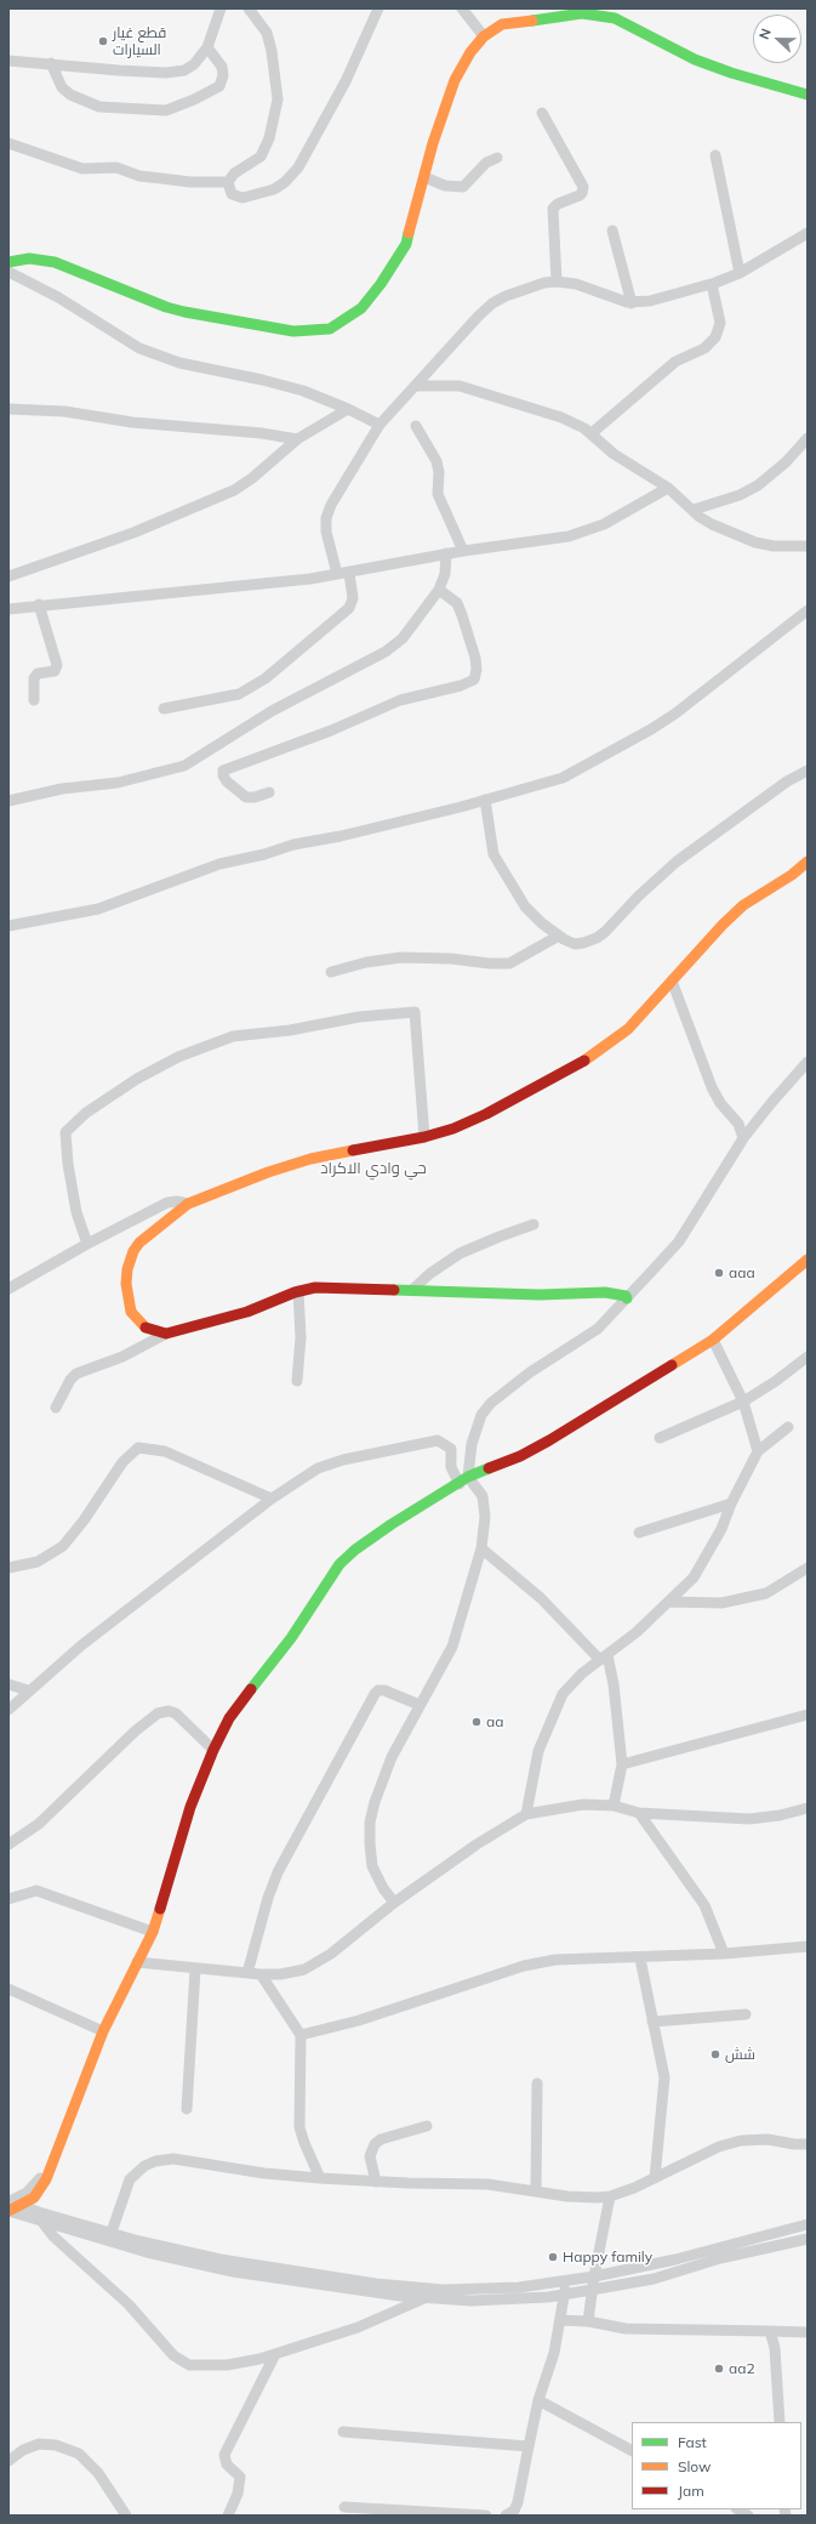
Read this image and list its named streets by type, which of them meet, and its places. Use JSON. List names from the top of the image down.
{
  "districts": ["حي وادي الاكراد"],
  "places": [
    "قطع غيار السيارات",
    "aaa",
    "aa",
    "شش",
    "Happy family",
    "aa2"
  ],
  "legend": ["Fast", "Slow", "Jam"],
  "north": "left"
}
